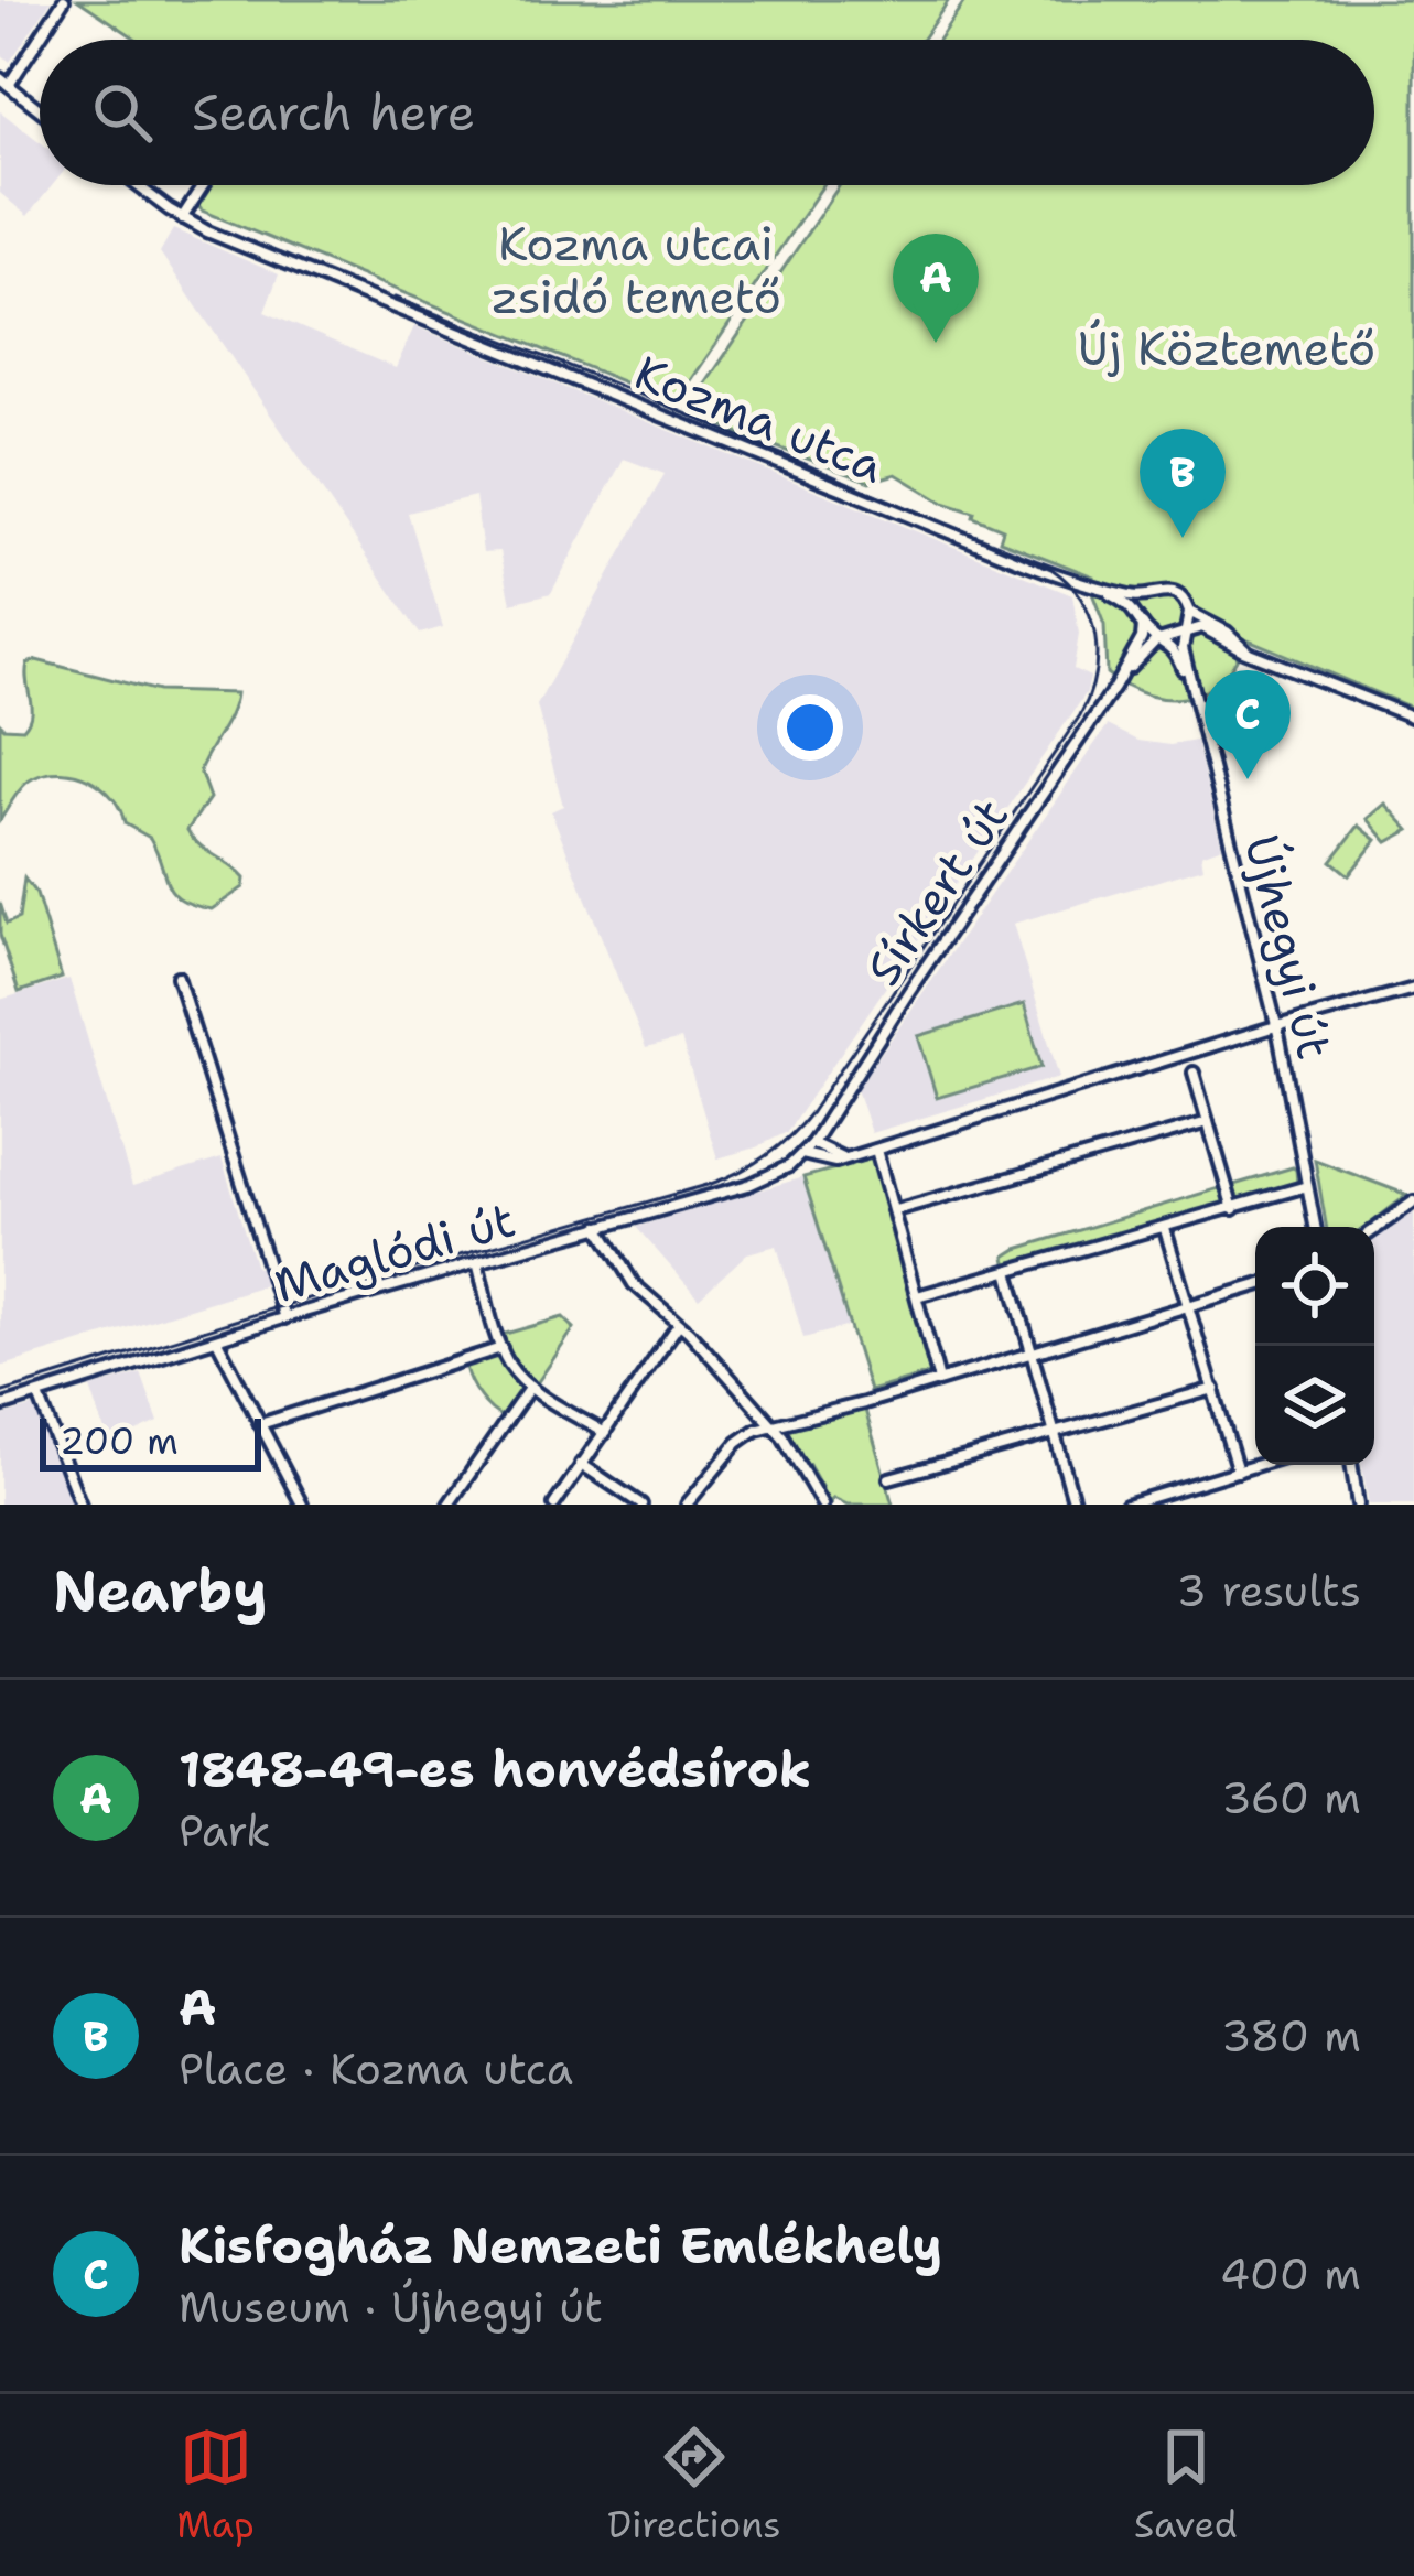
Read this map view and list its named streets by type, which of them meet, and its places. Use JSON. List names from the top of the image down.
{
  "streets": {
    "street": [
      "Kozma utca",
      "Sírkert út",
      "Újhegyi út",
      "Maglódi út"
    ]
  },
  "crossings": [
    ["Kozma utca", "Sírkert út"],
    ["Kozma utca", "Újhegyi út"],
    ["Sírkert út", "Újhegyi út"],
    ["Sírkert út", "Maglódi út"]
  ],
  "parks": ["Kozma utcai zsidó temető", "Új Köztemető"],
  "scale_bar": "200 m",
  "page": {
    "search": "Search here",
    "pins": ["A", "B", "C"],
    "scale": "200 m",
    "heading": ["Nearby", "3 results"],
    "list": [
      {
        "mark": "A",
        "name": "1848-49-es honvédsírok",
        "note": "Park",
        "value": "360 m"
      },
      {
        "mark": "B",
        "name": "A",
        "note": "Place · Kozma utca",
        "value": "380 m"
      },
      {
        "mark": "C",
        "name": "Kisfogház Nemzeti Emlékhely",
        "note": "Museum · Újhegyi út",
        "value": "400 m"
      }
    ],
    "nav": ["Map", "Directions", "Saved"]
  }
}
